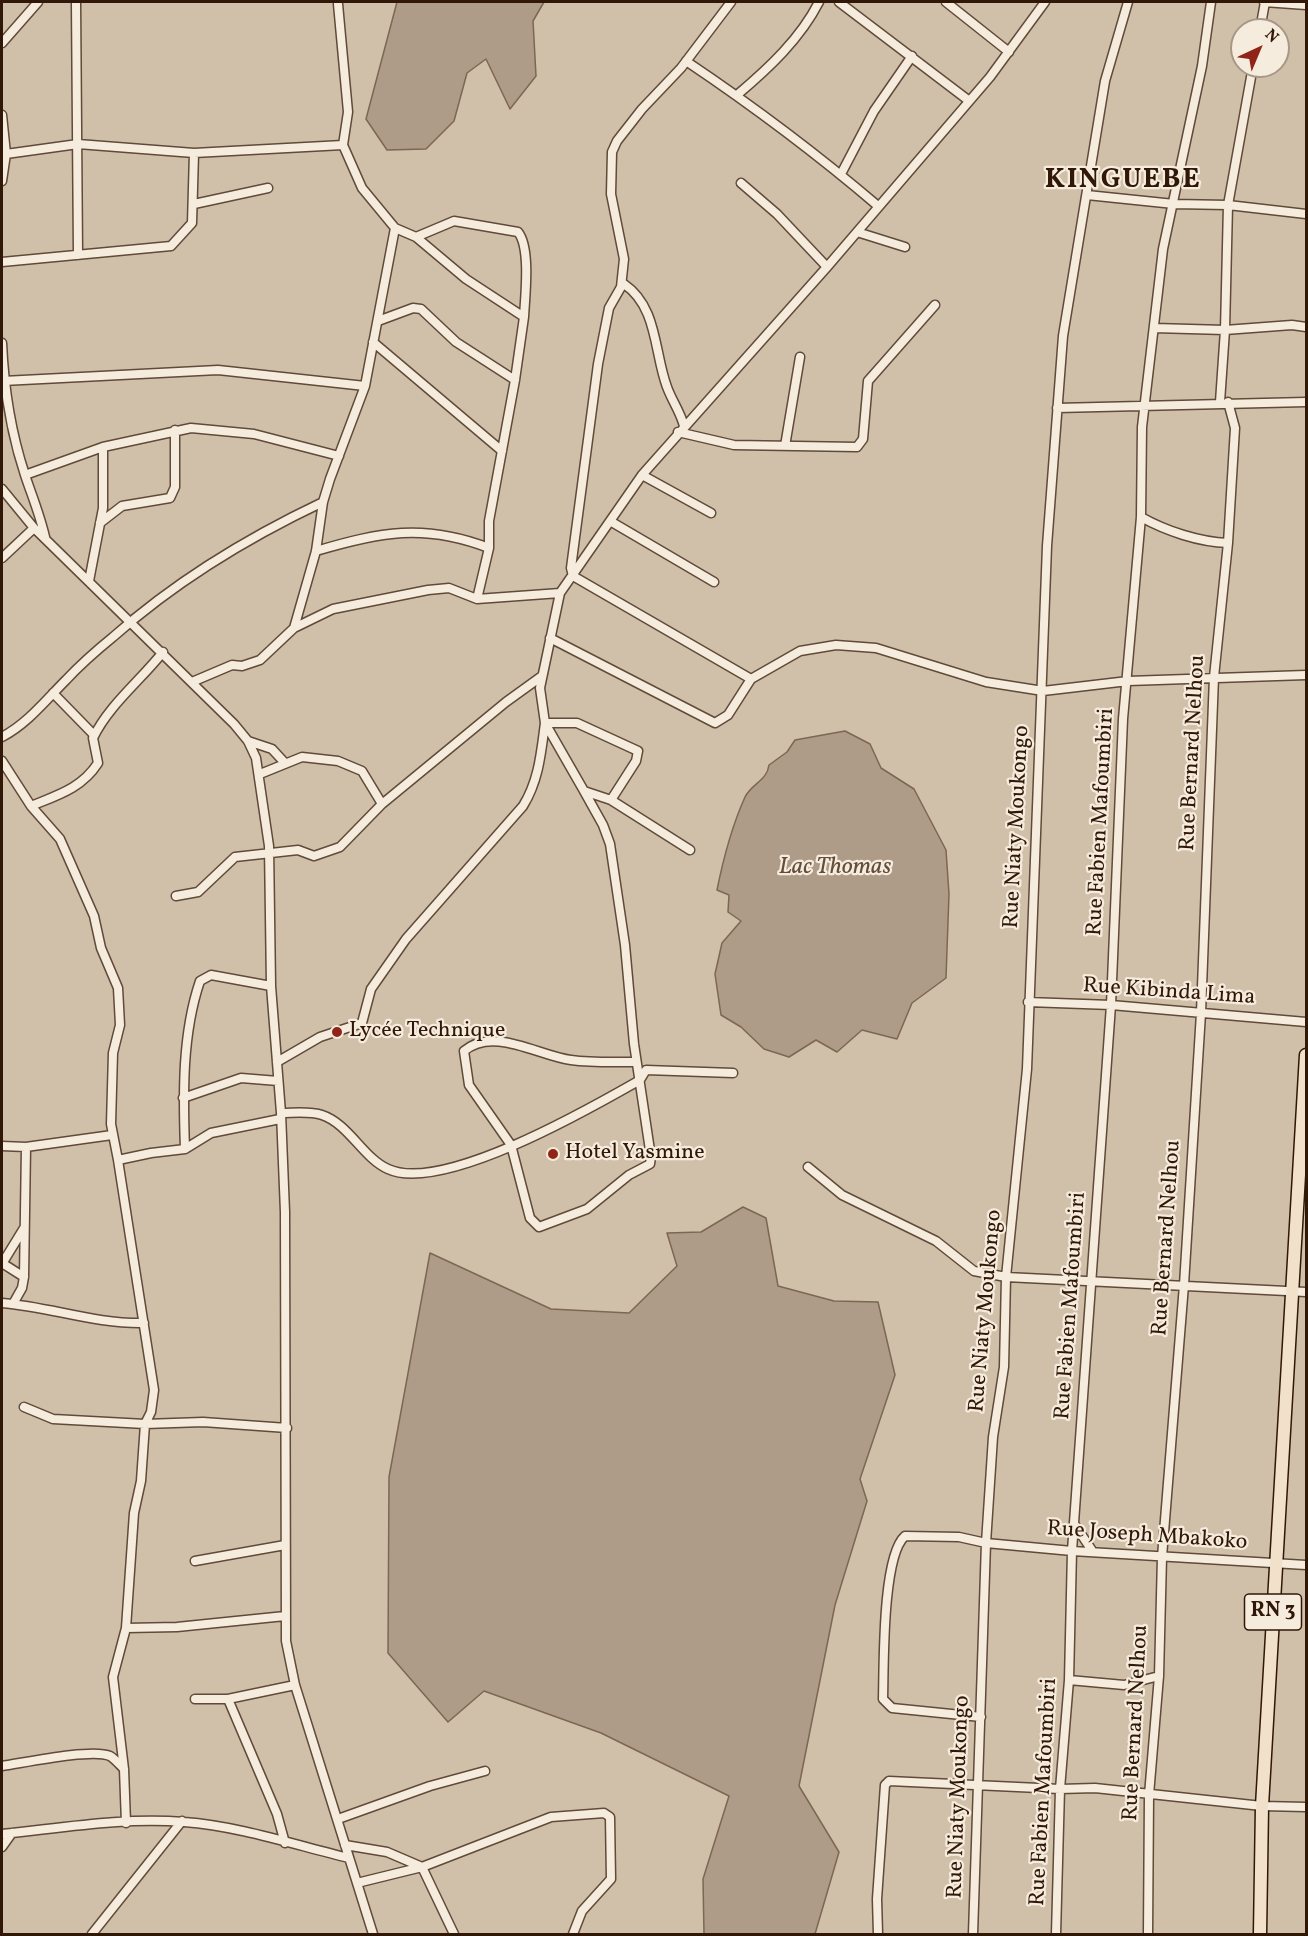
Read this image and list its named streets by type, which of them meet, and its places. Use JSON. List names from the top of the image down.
{
  "streets": {
    "highway": ["RN 3"],
    "street": [
      "Rue Bernard Nelhou",
      "Rue Fabien Mafoumbiri",
      "Rue Niaty Moukongo",
      "Rue Kibinda Lima",
      "Rue Joseph Mbakoko"
    ]
  },
  "crossings": [
    ["Rue Bernard Nelhou", "Rue Kibinda Lima"],
    ["Rue Bernard Nelhou", "Rue Joseph Mbakoko"],
    ["Rue Fabien Mafoumbiri", "Rue Kibinda Lima"],
    ["Rue Fabien Mafoumbiri", "Rue Joseph Mbakoko"],
    ["Rue Niaty Moukongo", "Rue Kibinda Lima"],
    ["Rue Niaty Moukongo", "Rue Joseph Mbakoko"],
    ["Rue Joseph Mbakoko", "RN 3"]
  ],
  "districts": ["KINGUEBE"],
  "water": ["Lac Thomas"],
  "places": ["Lycée Technique", "Hotel Yasmine"],
  "north": "top right"
}
